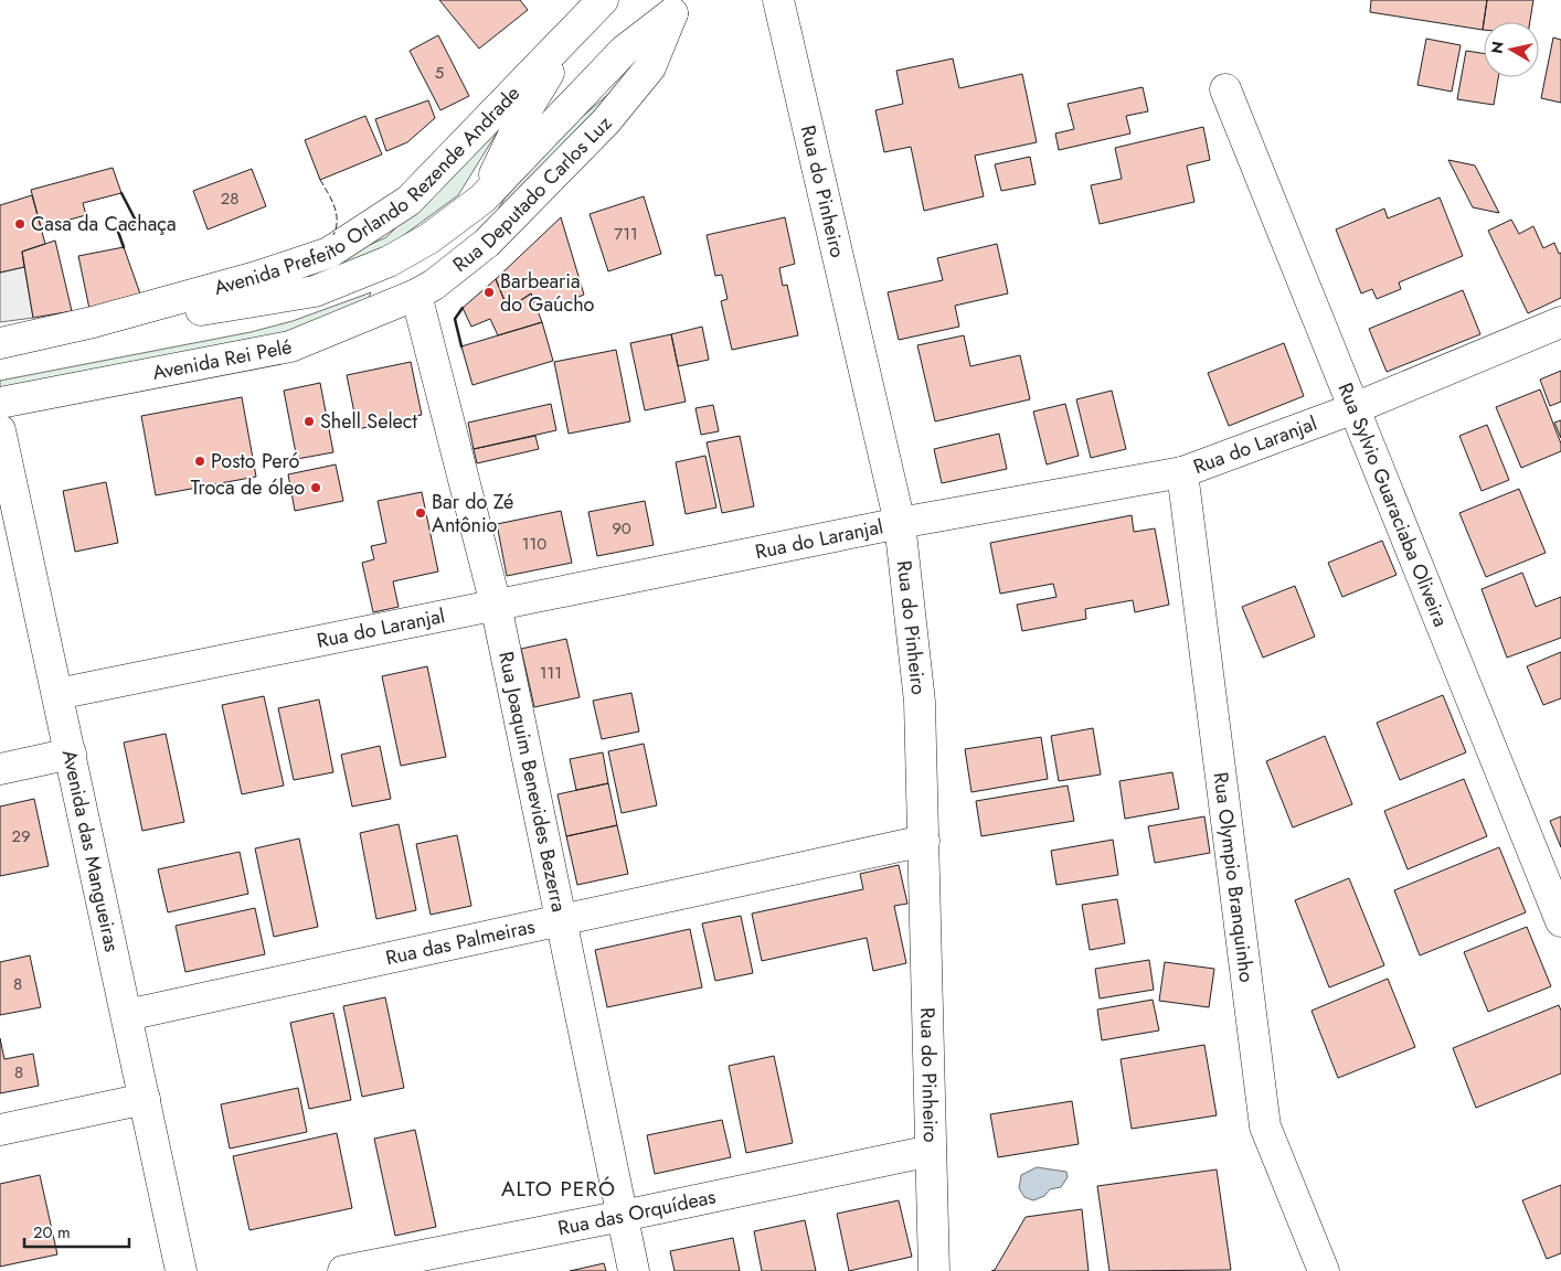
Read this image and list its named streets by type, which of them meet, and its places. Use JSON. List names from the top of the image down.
{
  "streets": {
    "street": [
      "Avenida Prefeito Orlando Rezende Andrade",
      "Rua do Pinheiro",
      "Rua Deputado Carlos Luz",
      "Avenida Rei Pelé",
      "Rua do Laranjal",
      "Rua Sylvio Guaraciaba Oliveira",
      "Rua Joaquim Benevides Bezerra",
      "Avenida das Mangueiras",
      "Rua Olympio Branquinho",
      "Rua das Palmeiras",
      "Rua das Orquídeas"
    ]
  },
  "crossings": [
    ["Avenida Prefeito Orlando Rezende Andrade", "Rua Deputado Carlos Luz"],
    ["Rua do Pinheiro", "Rua do Laranjal"],
    ["Rua do Pinheiro", "Rua das Palmeiras"],
    ["Rua do Pinheiro", "Rua das Orquídeas"],
    ["Rua Deputado Carlos Luz", "Avenida Rei Pelé"],
    ["Rua Deputado Carlos Luz", "Rua Joaquim Benevides Bezerra"],
    ["Avenida Rei Pelé", "Rua Joaquim Benevides Bezerra"],
    ["Rua do Laranjal", "Rua Sylvio Guaraciaba Oliveira"],
    ["Rua do Laranjal", "Rua Joaquim Benevides Bezerra"],
    ["Rua do Laranjal", "Avenida das Mangueiras"],
    ["Rua do Laranjal", "Rua Olympio Branquinho"],
    ["Rua Joaquim Benevides Bezerra", "Rua das Palmeiras"],
    ["Rua Joaquim Benevides Bezerra", "Rua das Orquídeas"],
    ["Avenida das Mangueiras", "Rua das Palmeiras"]
  ],
  "districts": ["ALTO PERÓ"],
  "places": [
    "Casa da Cachaça",
    "Barbearia do Gaúcho",
    "Shell Select",
    "Posto Peró",
    "Troca de óleo",
    "Bar do Zé Antônio"
  ],
  "house_numbers": [
    "5",
    "28",
    "711",
    "90",
    "110",
    "111",
    "29",
    "8",
    "8"
  ],
  "scale_bar": "20 m",
  "north": "left"
}
